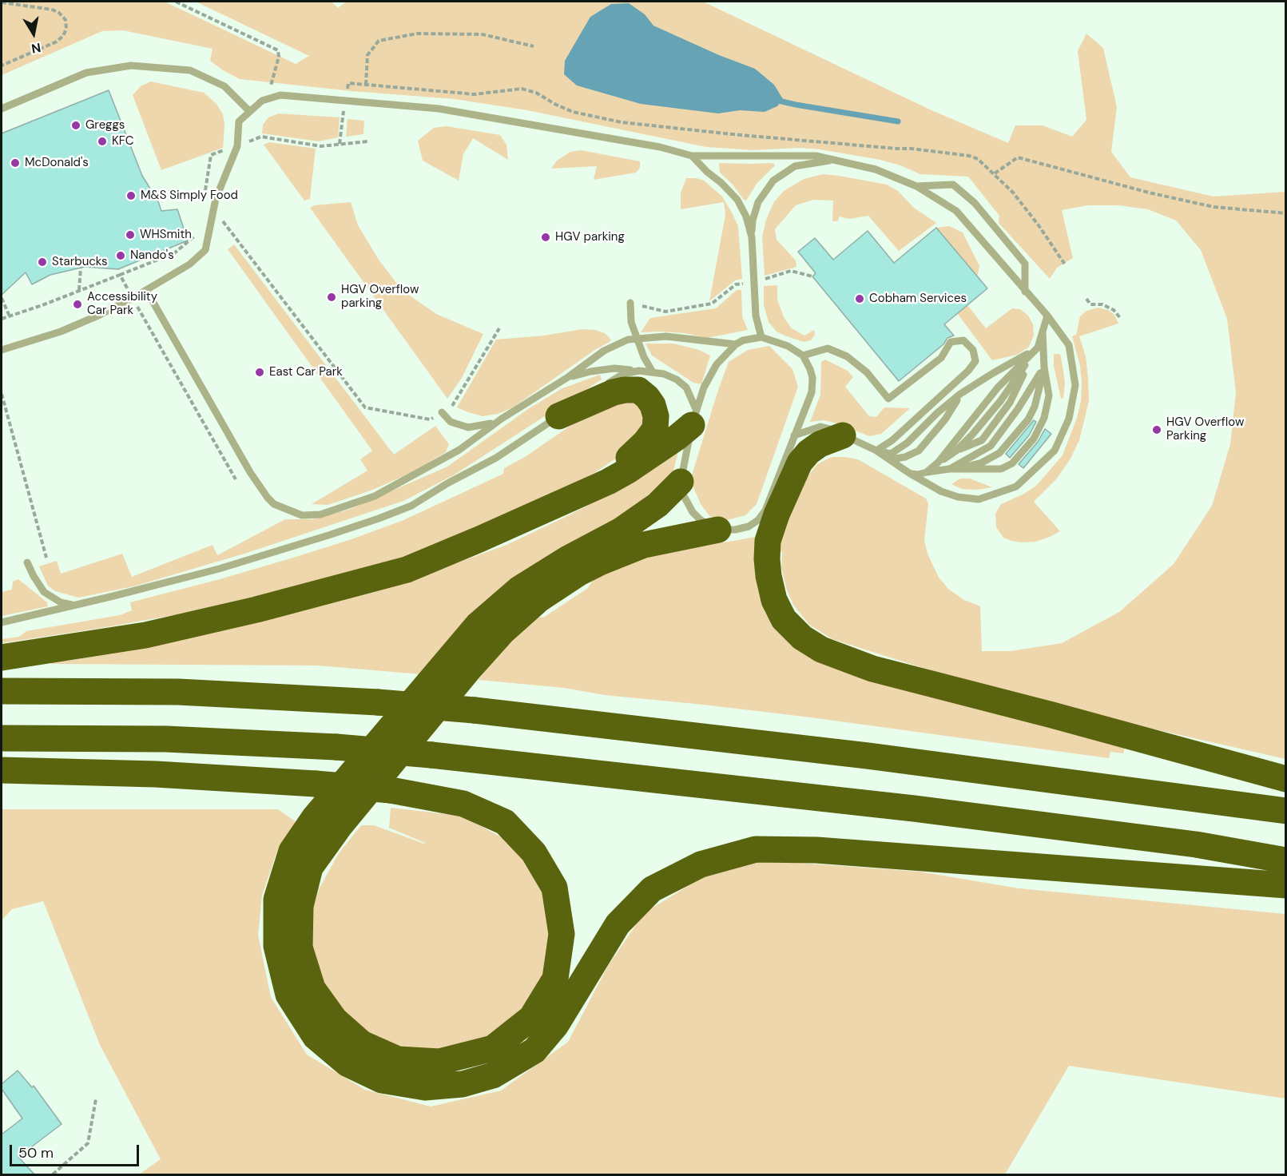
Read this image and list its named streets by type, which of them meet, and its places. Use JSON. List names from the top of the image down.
{
  "places": [
    "Greggs",
    "KFC",
    "McDonald's",
    "M&S Simply Food",
    "WHSmith",
    "HGV parking",
    "Nando's",
    "Starbucks",
    "HGV Overflow parking",
    "Cobham Services",
    "Accessibility Car Park",
    "East Car Park",
    "HGV Overflow Parking"
  ],
  "scale_bar": "50 m",
  "north": "bottom"
}
